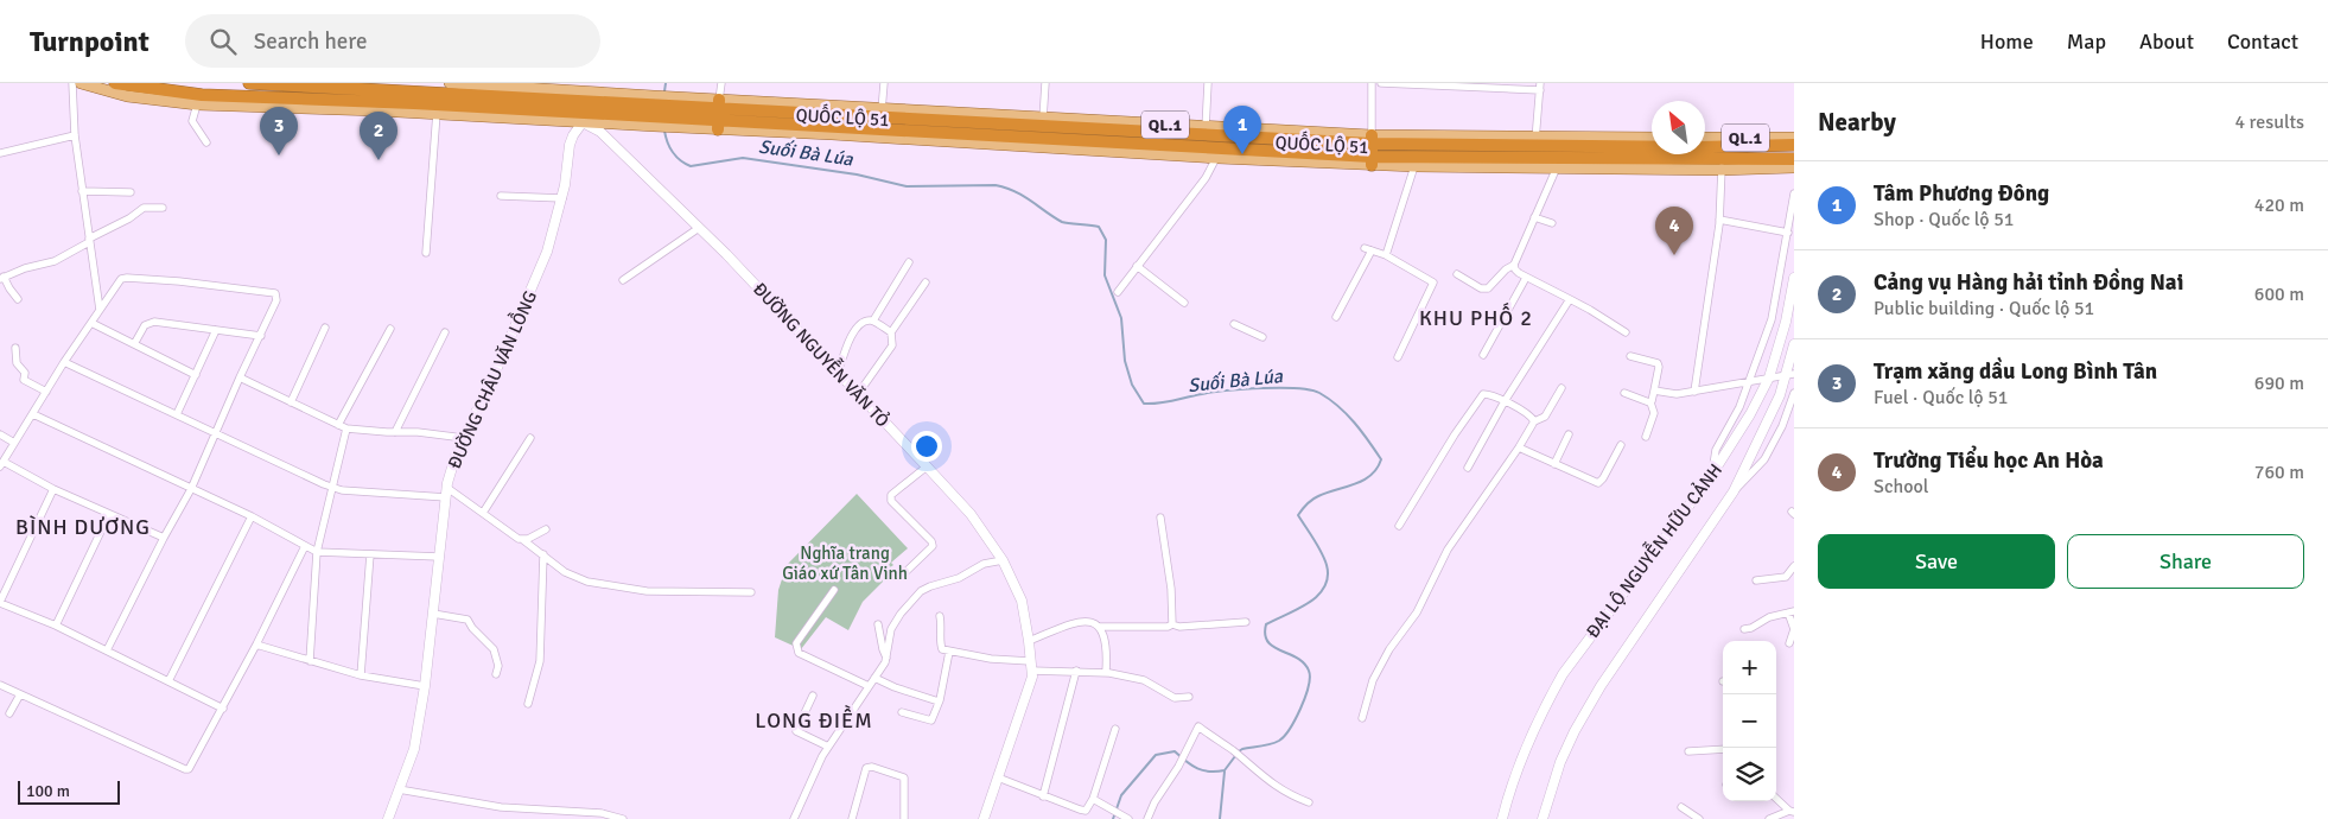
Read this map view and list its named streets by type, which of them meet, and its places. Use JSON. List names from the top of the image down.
{
  "streets": {
    "highway": ["QUỐC LỘ 51", "QL.1"],
    "street": ["ĐƯỜNG NGUYỄN VĂN TỎ", "ĐƯỜNG CHÂU VĂN LỒNG", "ĐẠI LỘ NGUYỄN HỮU CẢNH"]
  },
  "crossings": [
    ["QUỐC LỘ 51", "QL.1"],
    ["QL.1", "ĐƯỜNG NGUYỄN VĂN TỎ"],
    ["QL.1", "ĐƯỜNG CHÂU VĂN LỒNG"],
    ["ĐƯỜNG NGUYỄN VĂN TỎ", "ĐƯỜNG CHÂU VĂN LỒNG"]
  ],
  "districts": ["KHU PHỐ 2", "BÌNH DƯƠNG", "LONG ĐIỀM"],
  "water": ["Suối Bà Lúa"],
  "parks": ["Nghĩa trang Giáo xứ Tân Vinh"],
  "scale_bar": "100 m",
  "north": "top left",
  "page": {
    "header": "Turnpoint",
    "search": "Search here",
    "nav": [
      "Home",
      "Map",
      "About",
      "Contact"
    ],
    "heading": ["Nearby", "4 results"],
    "pins": [
      "1",
      "3",
      "2",
      "4"
    ],
    "list": [
      {
        "mark": "1",
        "name": "Tâm Phương Đông",
        "note": "Shop · Quốc lộ 51",
        "value": "420 m"
      },
      {
        "mark": "2",
        "name": "Cảng vụ Hàng hải tỉnh Đồng Nai",
        "note": "Public building · Quốc lộ 51",
        "value": "600 m"
      },
      {
        "mark": "3",
        "name": "Trạm xăng dầu Long Bình Tân",
        "note": "Fuel · Quốc lộ 51",
        "value": "690 m"
      },
      {
        "mark": "4",
        "name": "Trường Tiểu học An Hòa",
        "note": "School",
        "value": "760 m"
      }
    ],
    "buttons": ["Save", "Share"],
    "map_buttons": ["+", "−"],
    "scale": "100 m"
  }
}
